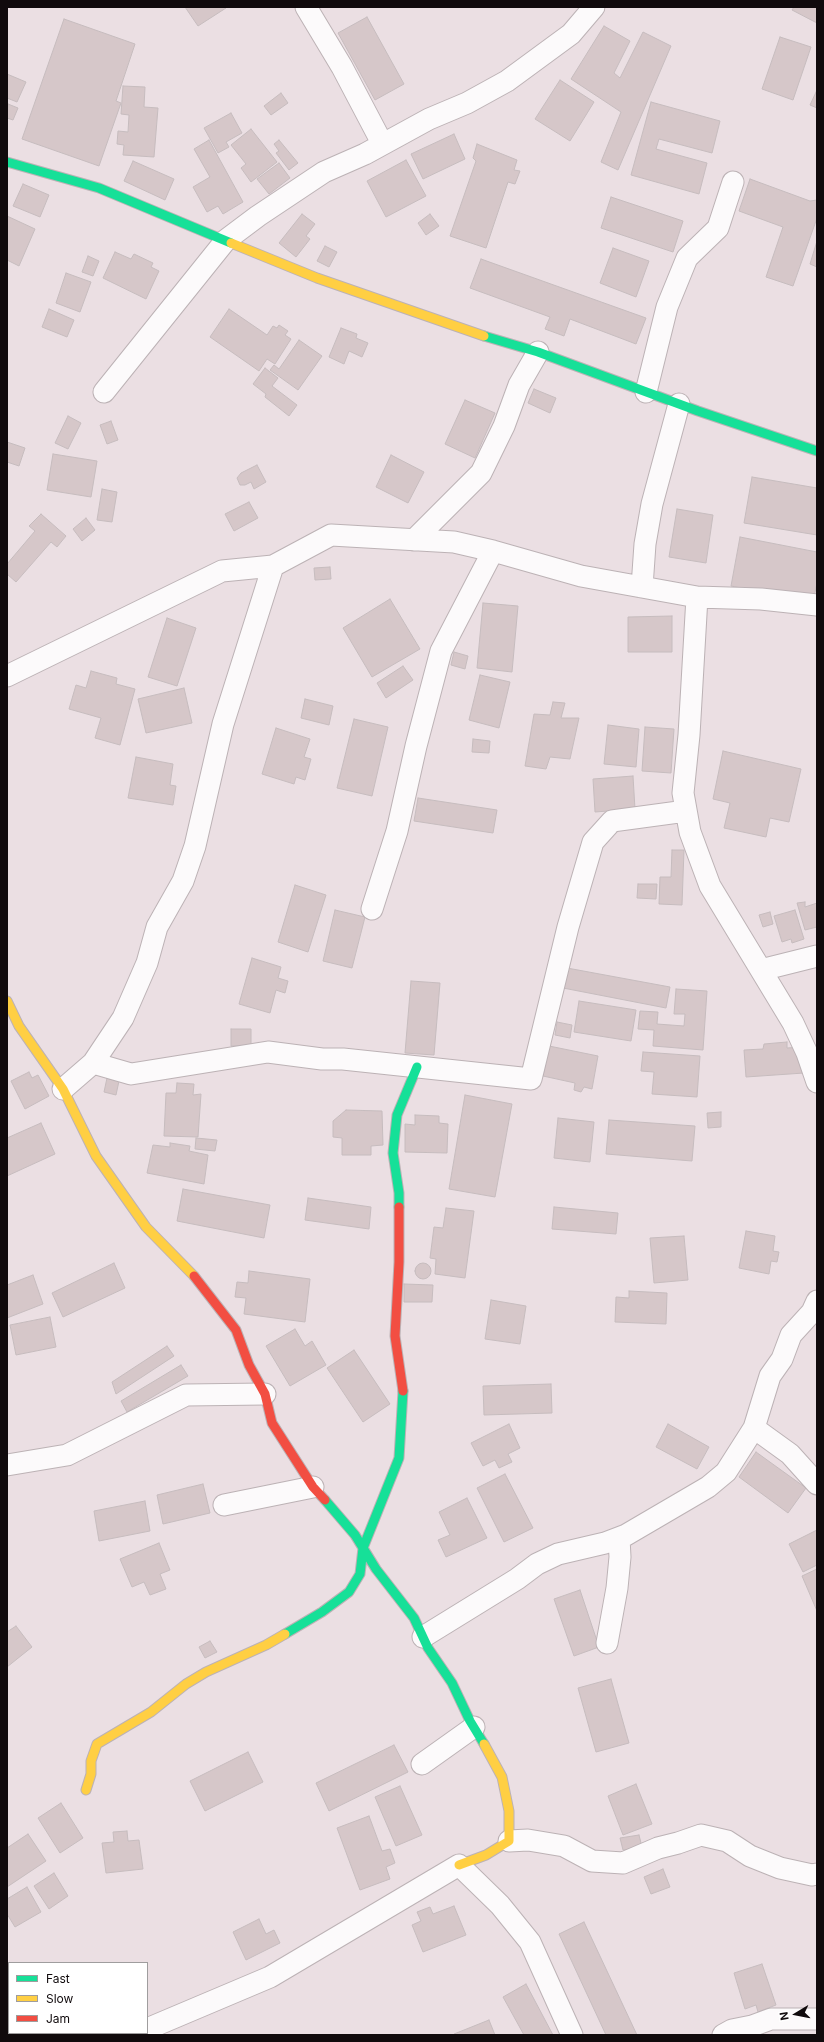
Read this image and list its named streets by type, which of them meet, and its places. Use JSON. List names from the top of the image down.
{
  "legend": ["Fast", "Slow", "Jam"],
  "north": "left"
}
